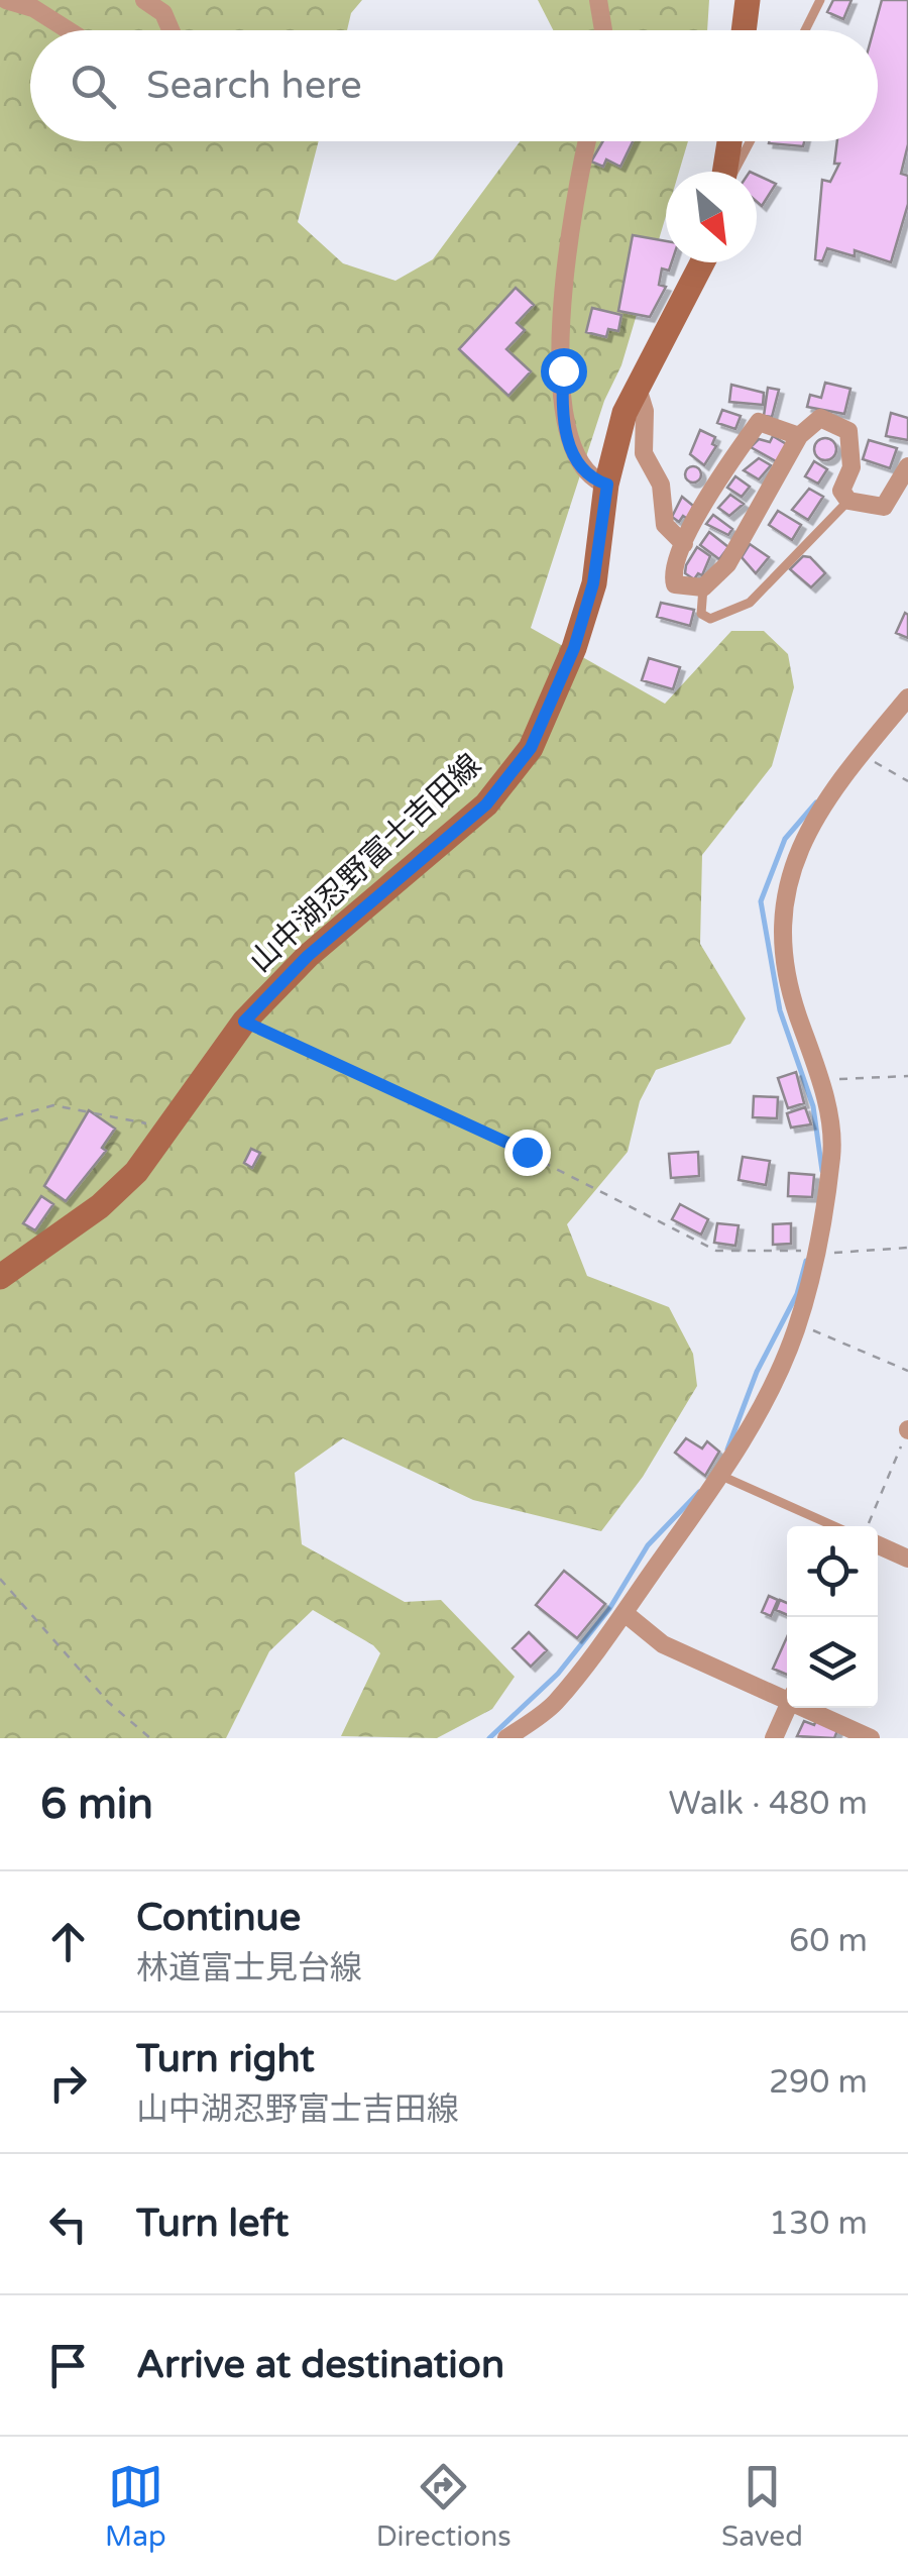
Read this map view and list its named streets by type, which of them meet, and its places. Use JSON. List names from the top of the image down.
{
  "streets": {
    "main road": ["山中湖忍野富士吉田線"]
  },
  "north": "bottom right",
  "page": {
    "search": "Search here",
    "heading": ["6 min", "Walk · 480 m"],
    "list": [
      ["Continue", "林道富士見台線", "60 m"],
      ["Turn right", "山中湖忍野富士吉田線", "290 m"],
      ["Turn left", "130 m"],
      "Arrive at destination"
    ],
    "nav": ["Map", "Directions", "Saved"]
  }
}
